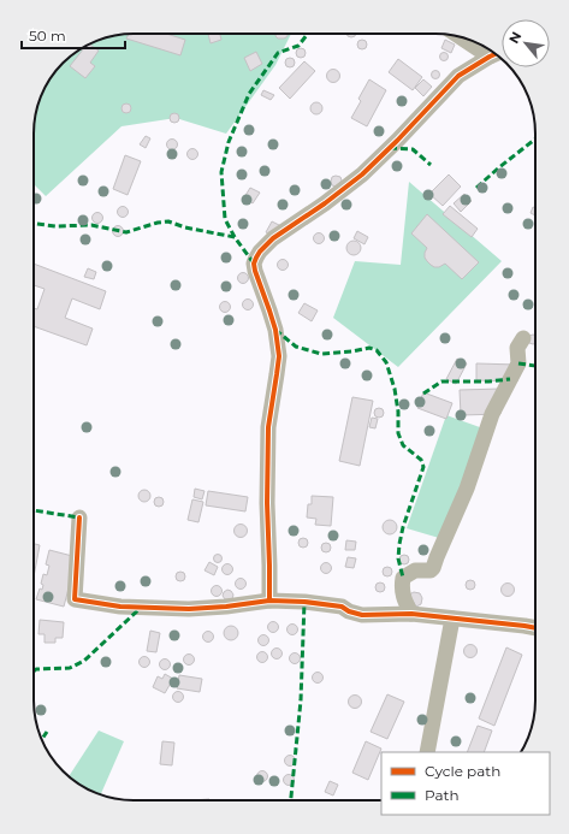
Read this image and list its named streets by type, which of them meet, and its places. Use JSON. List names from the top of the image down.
{
  "legend": ["Cycle path", "Path"],
  "scale_bar": "50 m",
  "north": "top left"
}
